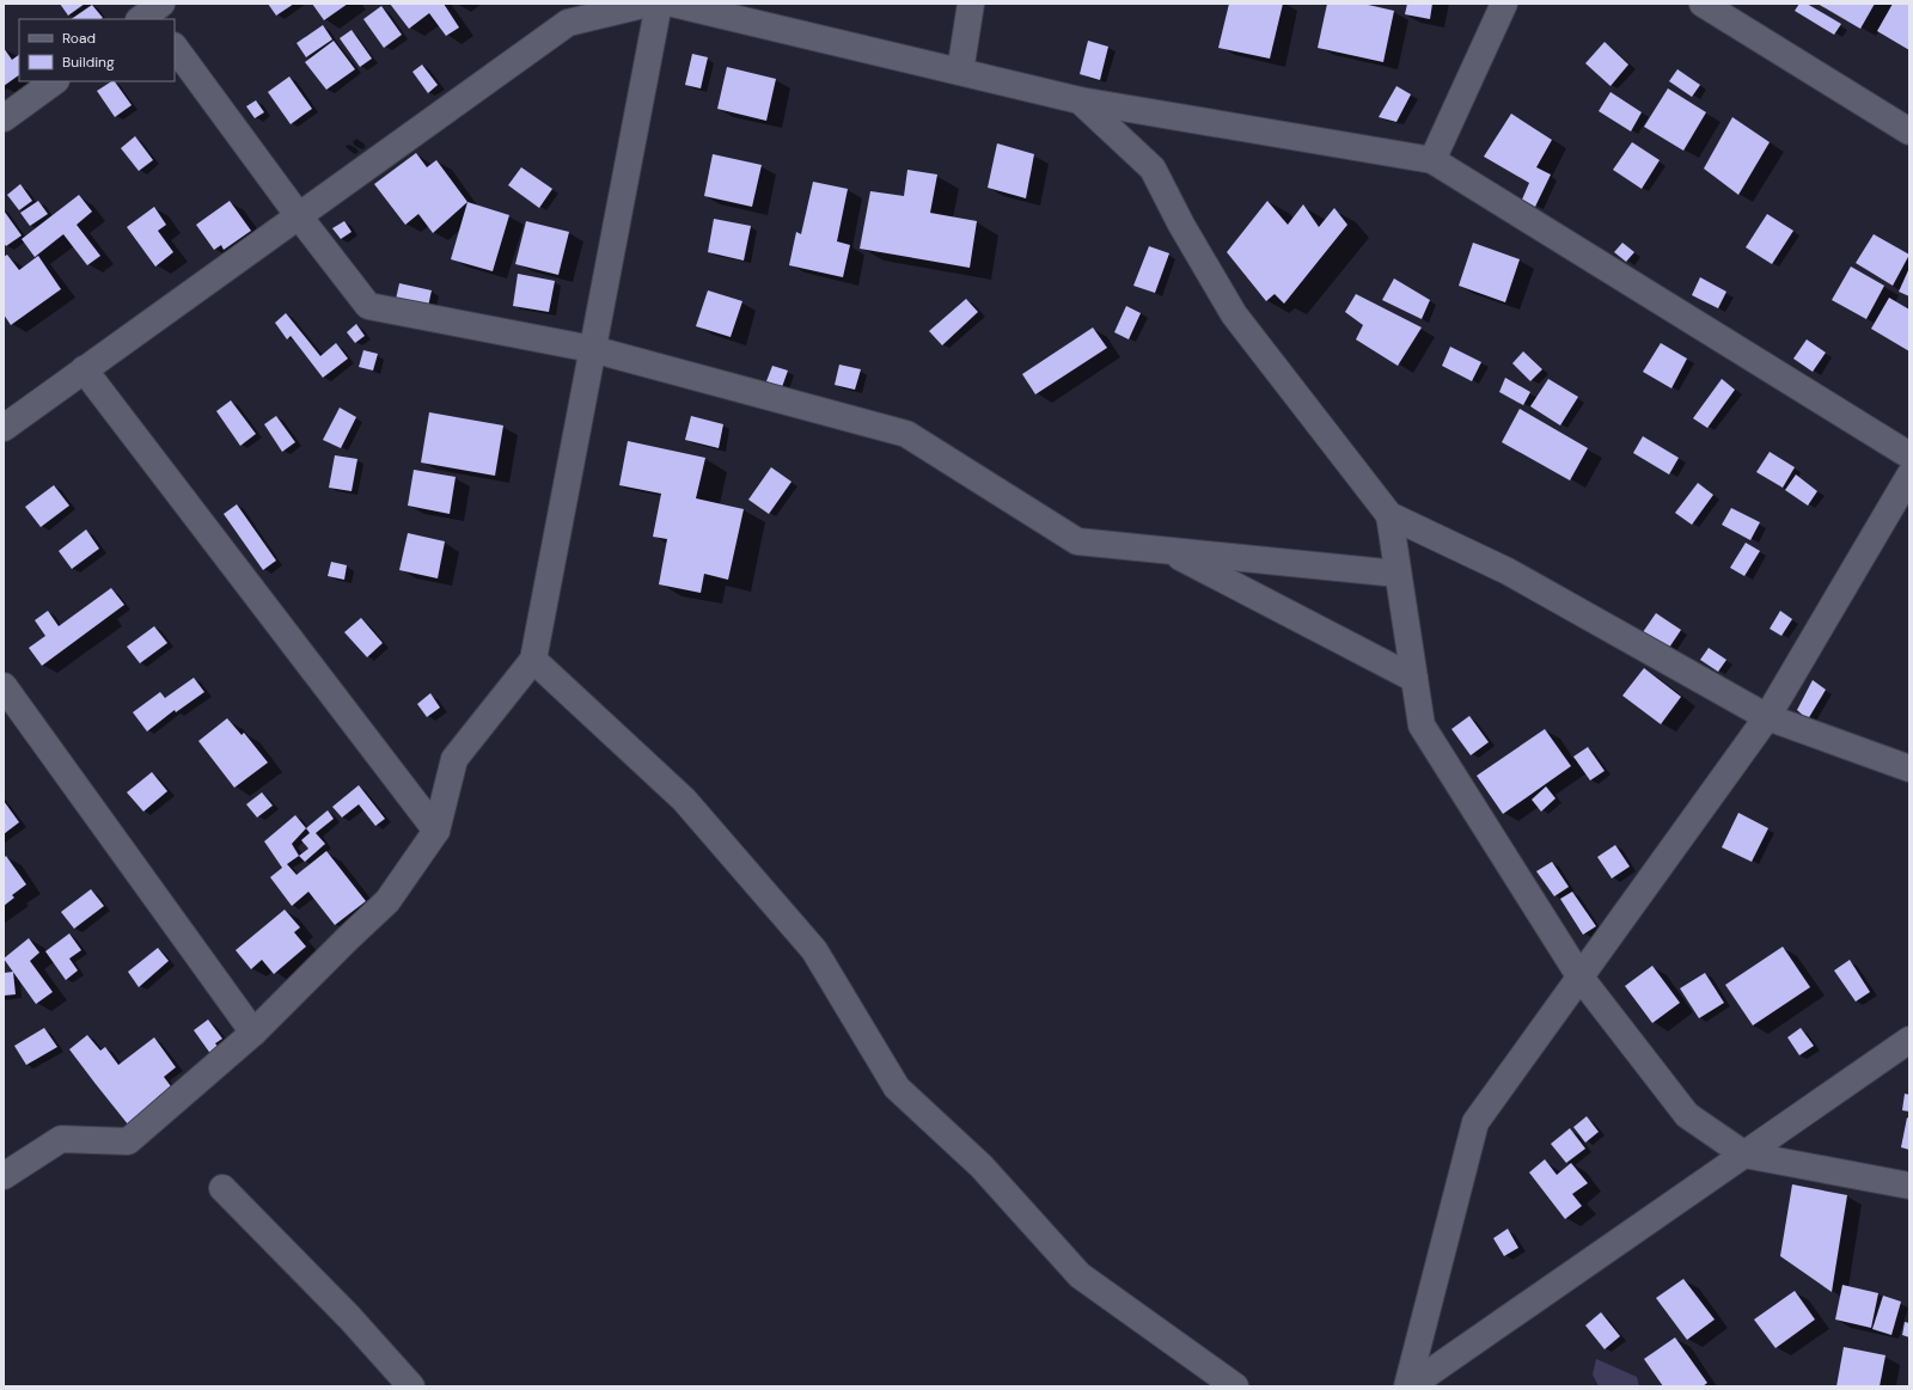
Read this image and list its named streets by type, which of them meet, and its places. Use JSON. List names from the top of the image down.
{
  "legend": ["Road", "Building"]
}
